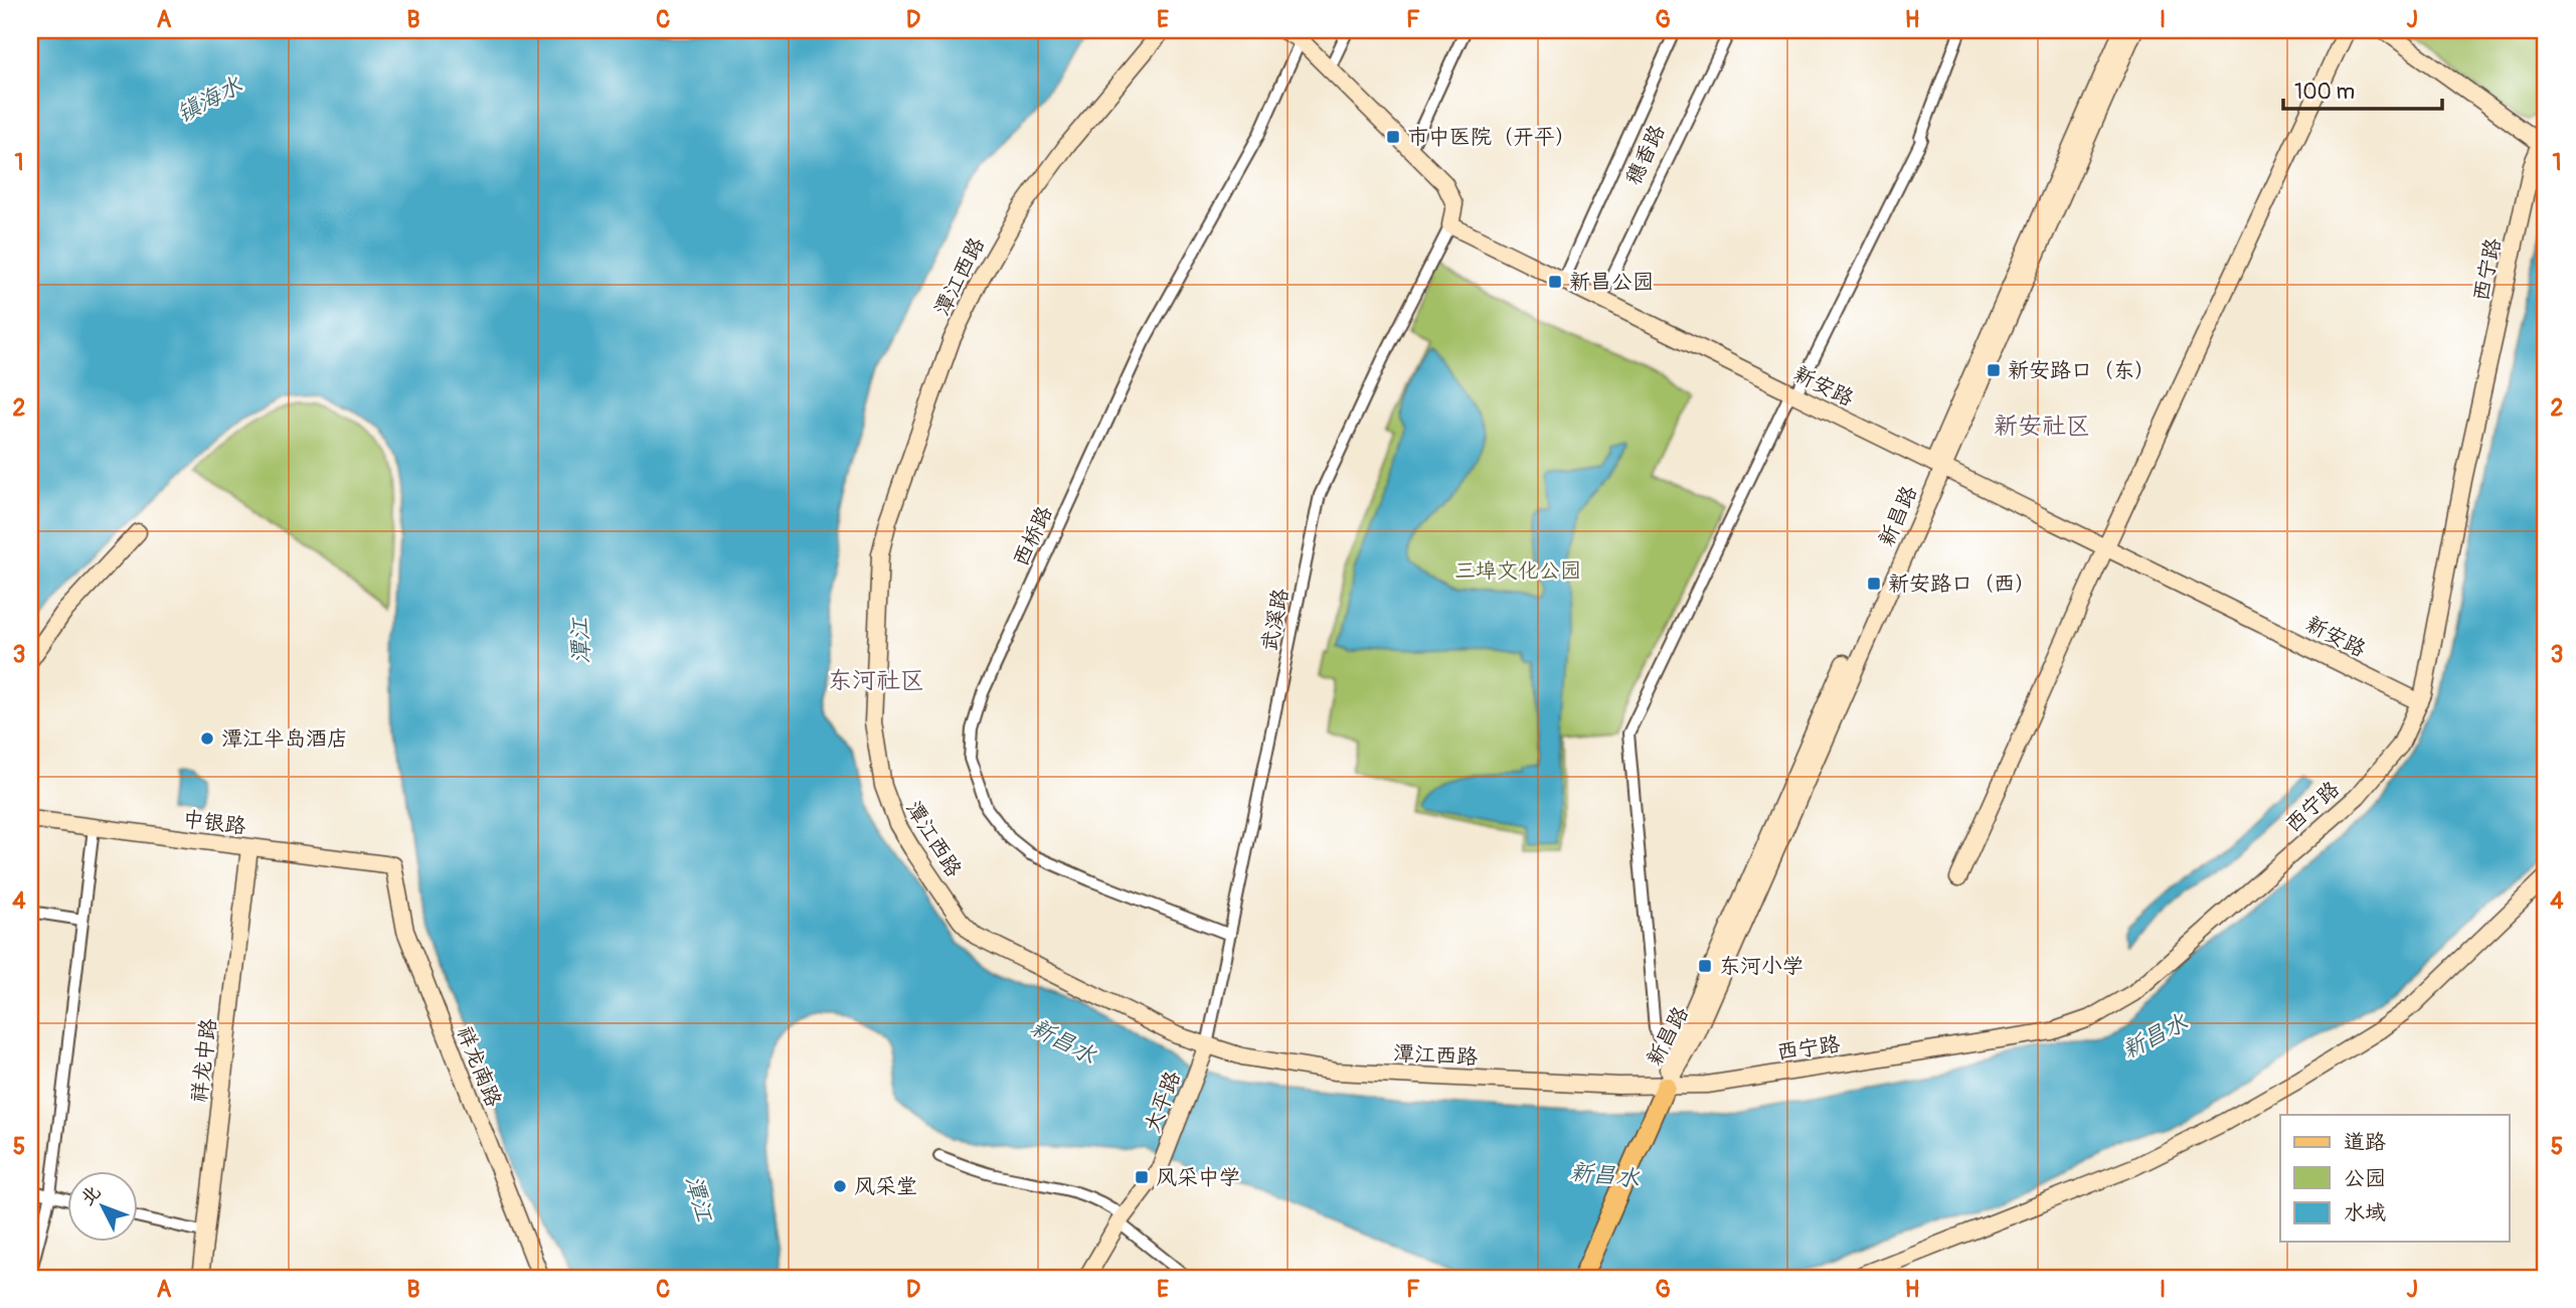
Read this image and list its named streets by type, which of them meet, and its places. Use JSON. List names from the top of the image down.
{
  "streets": {
    "street": [
      "穗香路",
      "西宁路",
      "潭江西路",
      "新安路",
      "新昌路",
      "西桥路",
      "武溪路",
      "中银路",
      "祥龙中路",
      "祥龙南路",
      "大平路"
    ]
  },
  "crossings": [
    ["穗香路", "新安路"],
    ["西宁路", "潭江西路"],
    ["西宁路", "新安路"],
    ["西宁路", "新昌路"],
    ["潭江西路", "新昌路"],
    ["潭江西路", "武溪路"],
    ["潭江西路", "大平路"],
    ["新安路", "新昌路"],
    ["新安路", "武溪路"],
    ["西桥路", "武溪路"],
    ["武溪路", "大平路"],
    ["中银路", "祥龙中路"],
    ["中银路", "祥龙南路"]
  ],
  "districts": ["新安社区", "东河社区"],
  "water": ["镇海水", "潭江", "新昌水"],
  "parks": ["三埠文化公园"],
  "places": {
    "transit": [
      "市中医院（开平）",
      "新昌公园",
      "新安路口（东）",
      "新安路口（西）",
      "东河小学",
      "风采中学"
    ],
    "other": ["潭江半岛酒店", "风采堂"]
  },
  "legend": ["道路", "公园", "水域"],
  "scale_bar": "100 m",
  "north": "top left",
  "grid": {
    "columns": [
      "A",
      "B",
      "C",
      "D",
      "E",
      "F",
      "G",
      "H",
      "I",
      "J"
    ],
    "rows": [
      "1",
      "2",
      "3",
      "4",
      "5"
    ]
  }
}
